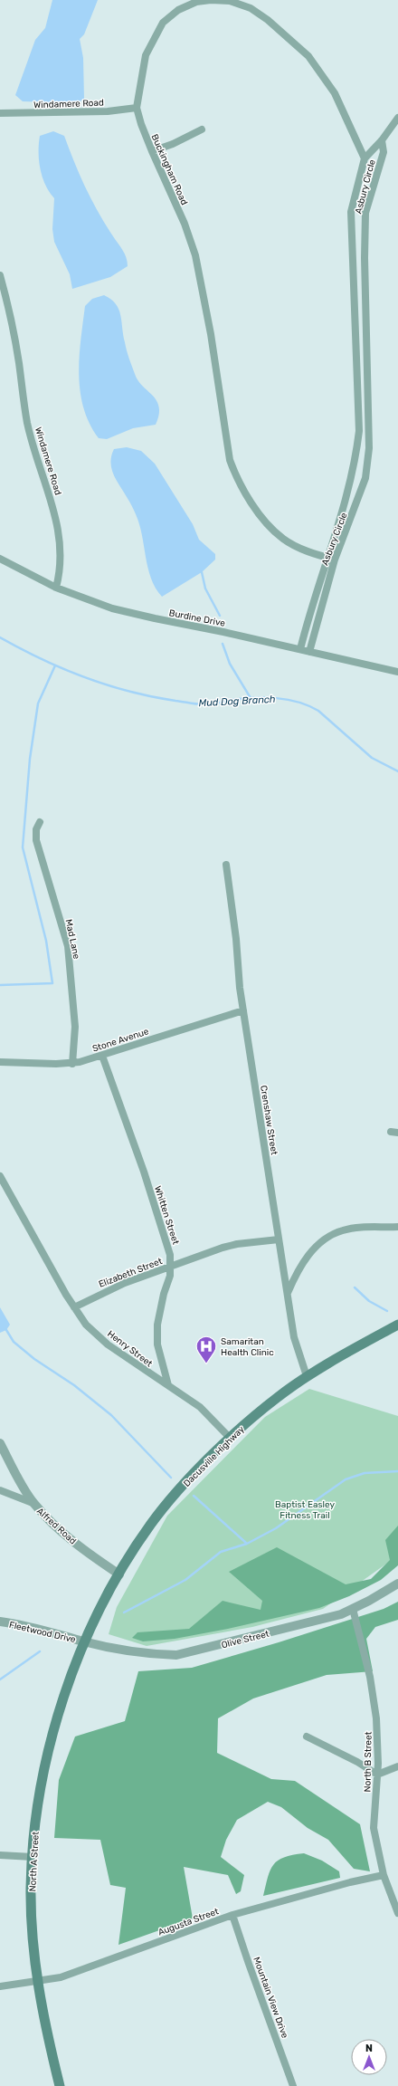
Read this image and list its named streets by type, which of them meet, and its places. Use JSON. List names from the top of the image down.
{
  "streets": {
    "main road": ["Dacusville Highway", "North A Street"],
    "street": [
      "Windamere Road",
      "Buckingham Road",
      "Asbury Circle",
      "Burdine Drive",
      "Mad Lane",
      "Stone Avenue",
      "Crenshaw Street",
      "Whitten Street",
      "Elizabeth Street",
      "Henry Street",
      "Alfred Road",
      "Fleetwood Drive",
      "Olive Street",
      "North B Street",
      "Augusta Street",
      "Mountain View Drive"
    ]
  },
  "crossings": [
    ["Windamere Road", "Buckingham Road"],
    ["Windamere Road", "Burdine Drive"],
    ["Buckingham Road", "Asbury Circle"],
    ["Asbury Circle", "Burdine Drive"],
    ["Mad Lane", "Stone Avenue"],
    ["Stone Avenue", "Crenshaw Street"],
    ["Stone Avenue", "Whitten Street"],
    ["Crenshaw Street", "Elizabeth Street"],
    ["Crenshaw Street", "Dacusville Highway"],
    ["Whitten Street", "Elizabeth Street"],
    ["Whitten Street", "Henry Street"],
    ["Elizabeth Street", "Henry Street"],
    ["Henry Street", "Dacusville Highway"],
    ["Dacusville Highway", "Alfred Road"],
    ["Dacusville Highway", "Fleetwood Drive"],
    ["Dacusville Highway", "Olive Street"],
    ["Dacusville Highway", "North A Street"],
    ["Fleetwood Drive", "Olive Street"],
    ["Fleetwood Drive", "North A Street"],
    ["Olive Street", "North B Street"],
    ["Olive Street", "North A Street"],
    ["North B Street", "Augusta Street"],
    ["North A Street", "Augusta Street"],
    ["Augusta Street", "Mountain View Drive"]
  ],
  "water": ["Mud Dog Branch"],
  "parks": ["Baptist Easley Fitness Trail"],
  "places": {
    "hospital": ["Samaritan Health Clinic"]
  },
  "north": "top"
}
